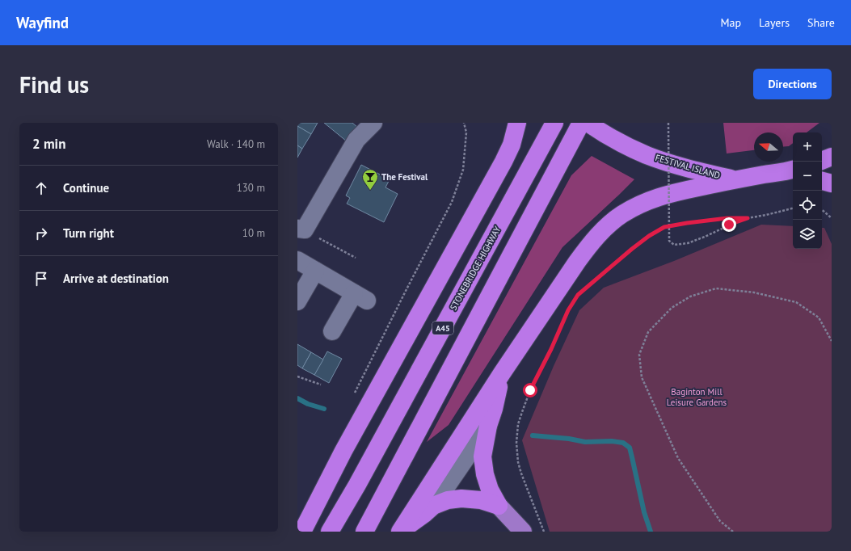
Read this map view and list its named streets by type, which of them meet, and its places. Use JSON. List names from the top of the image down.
{
  "streets": {
    "highway": ["FESTIVAL ISLAND", "STONEBRIDGE HIGHWAY", "A45"]
  },
  "parks": ["Baginton Mill Leisure Gardens"],
  "places": {
    "bar": ["The Festival"]
  },
  "north": "left",
  "page": {
    "header": "Wayfind",
    "nav": ["Map", "Layers", "Share"],
    "buttons": "Directions",
    "title": "Find us",
    "heading": ["2 min", "Walk · 140 m"],
    "map_buttons": ["+", "−"],
    "list": [
      ["Continue", "130 m"],
      ["Turn right", "10 m"],
      "Arrive at destination"
    ]
  }
}
